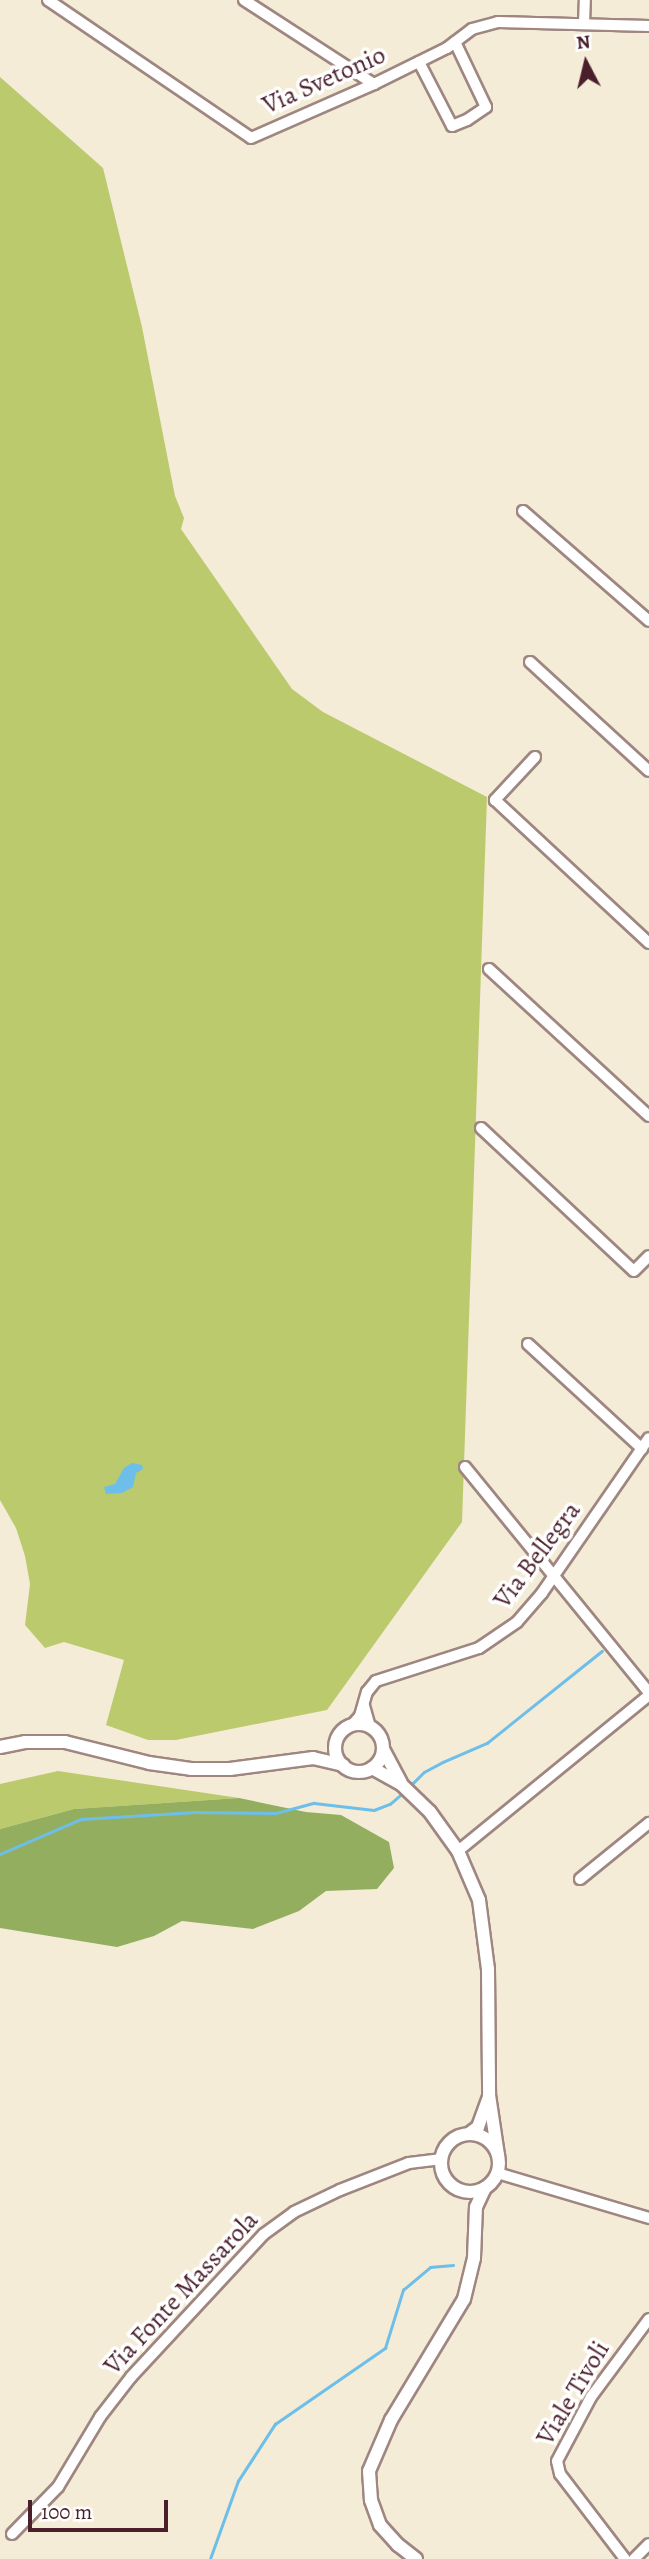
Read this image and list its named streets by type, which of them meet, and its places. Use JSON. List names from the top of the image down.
{
  "streets": {
    "street": [
      "Via Svetonio",
      "Via Bellegra",
      "Via Fonte Massarola",
      "Viale Tivoli"
    ]
  },
  "scale_bar": "100 m",
  "north": "top"
}
